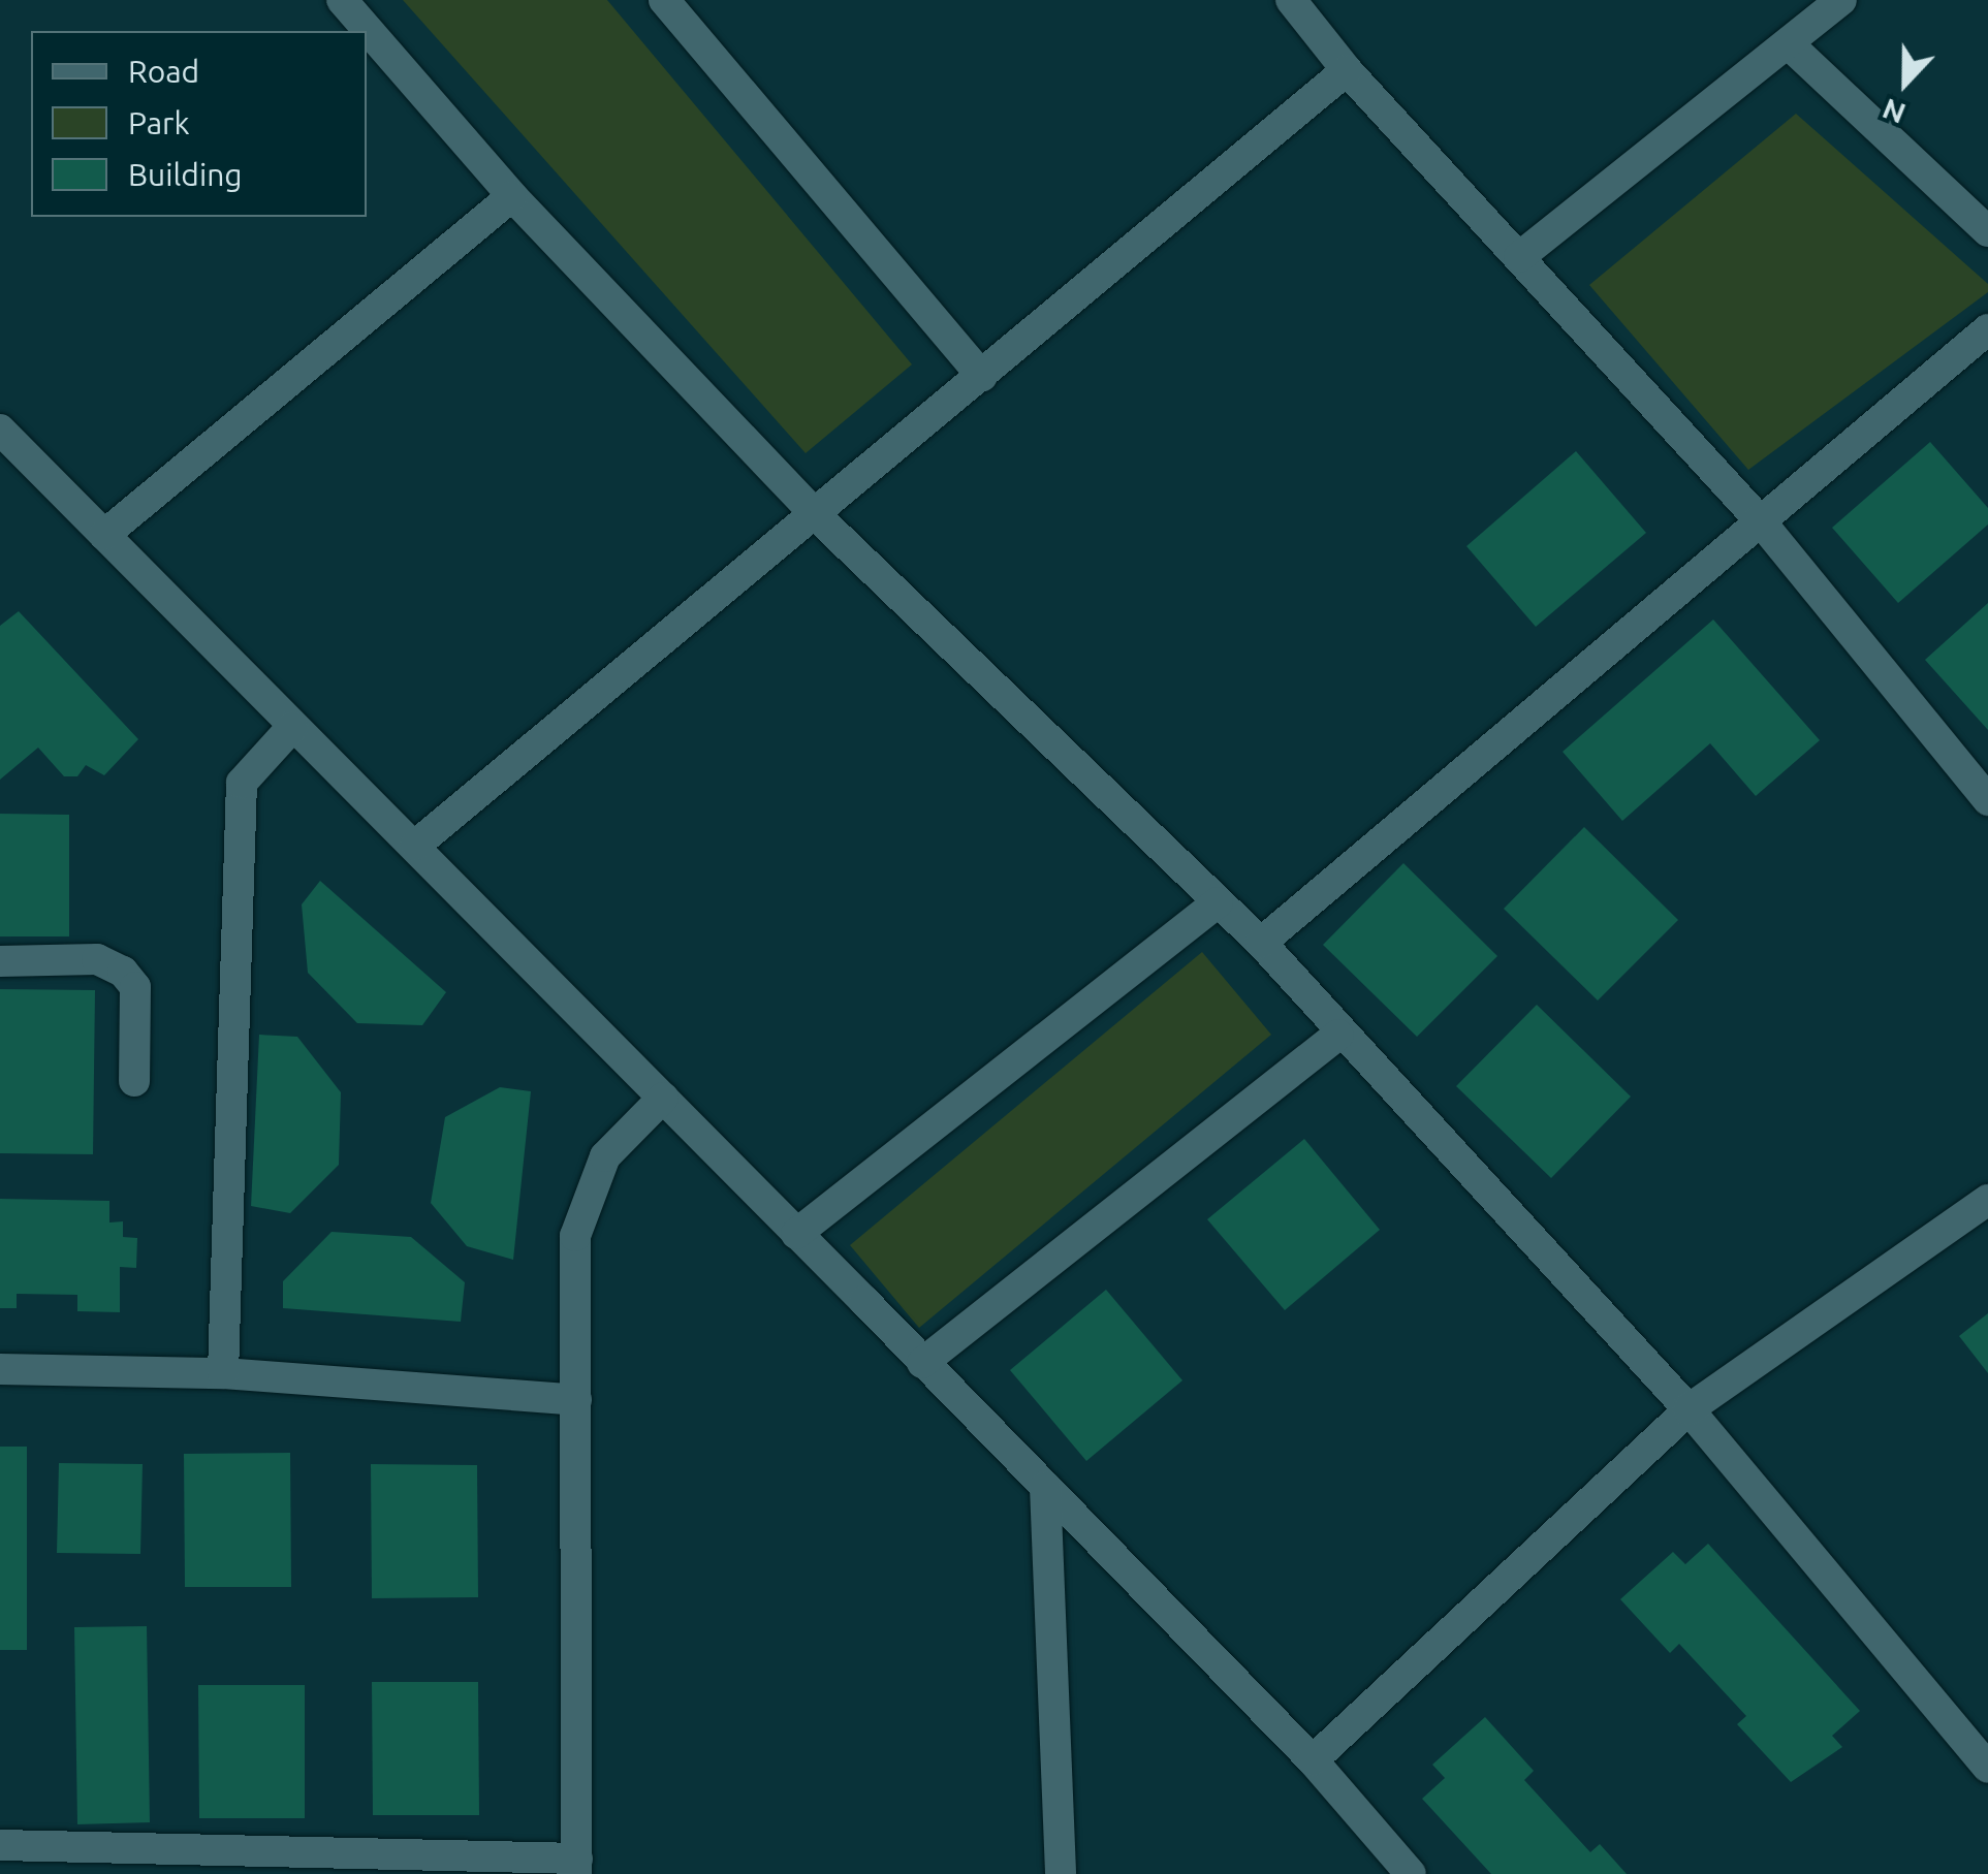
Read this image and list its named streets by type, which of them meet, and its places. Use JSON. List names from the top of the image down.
{
  "legend": ["Road", "Park", "Building"],
  "north": "bottom"
}
